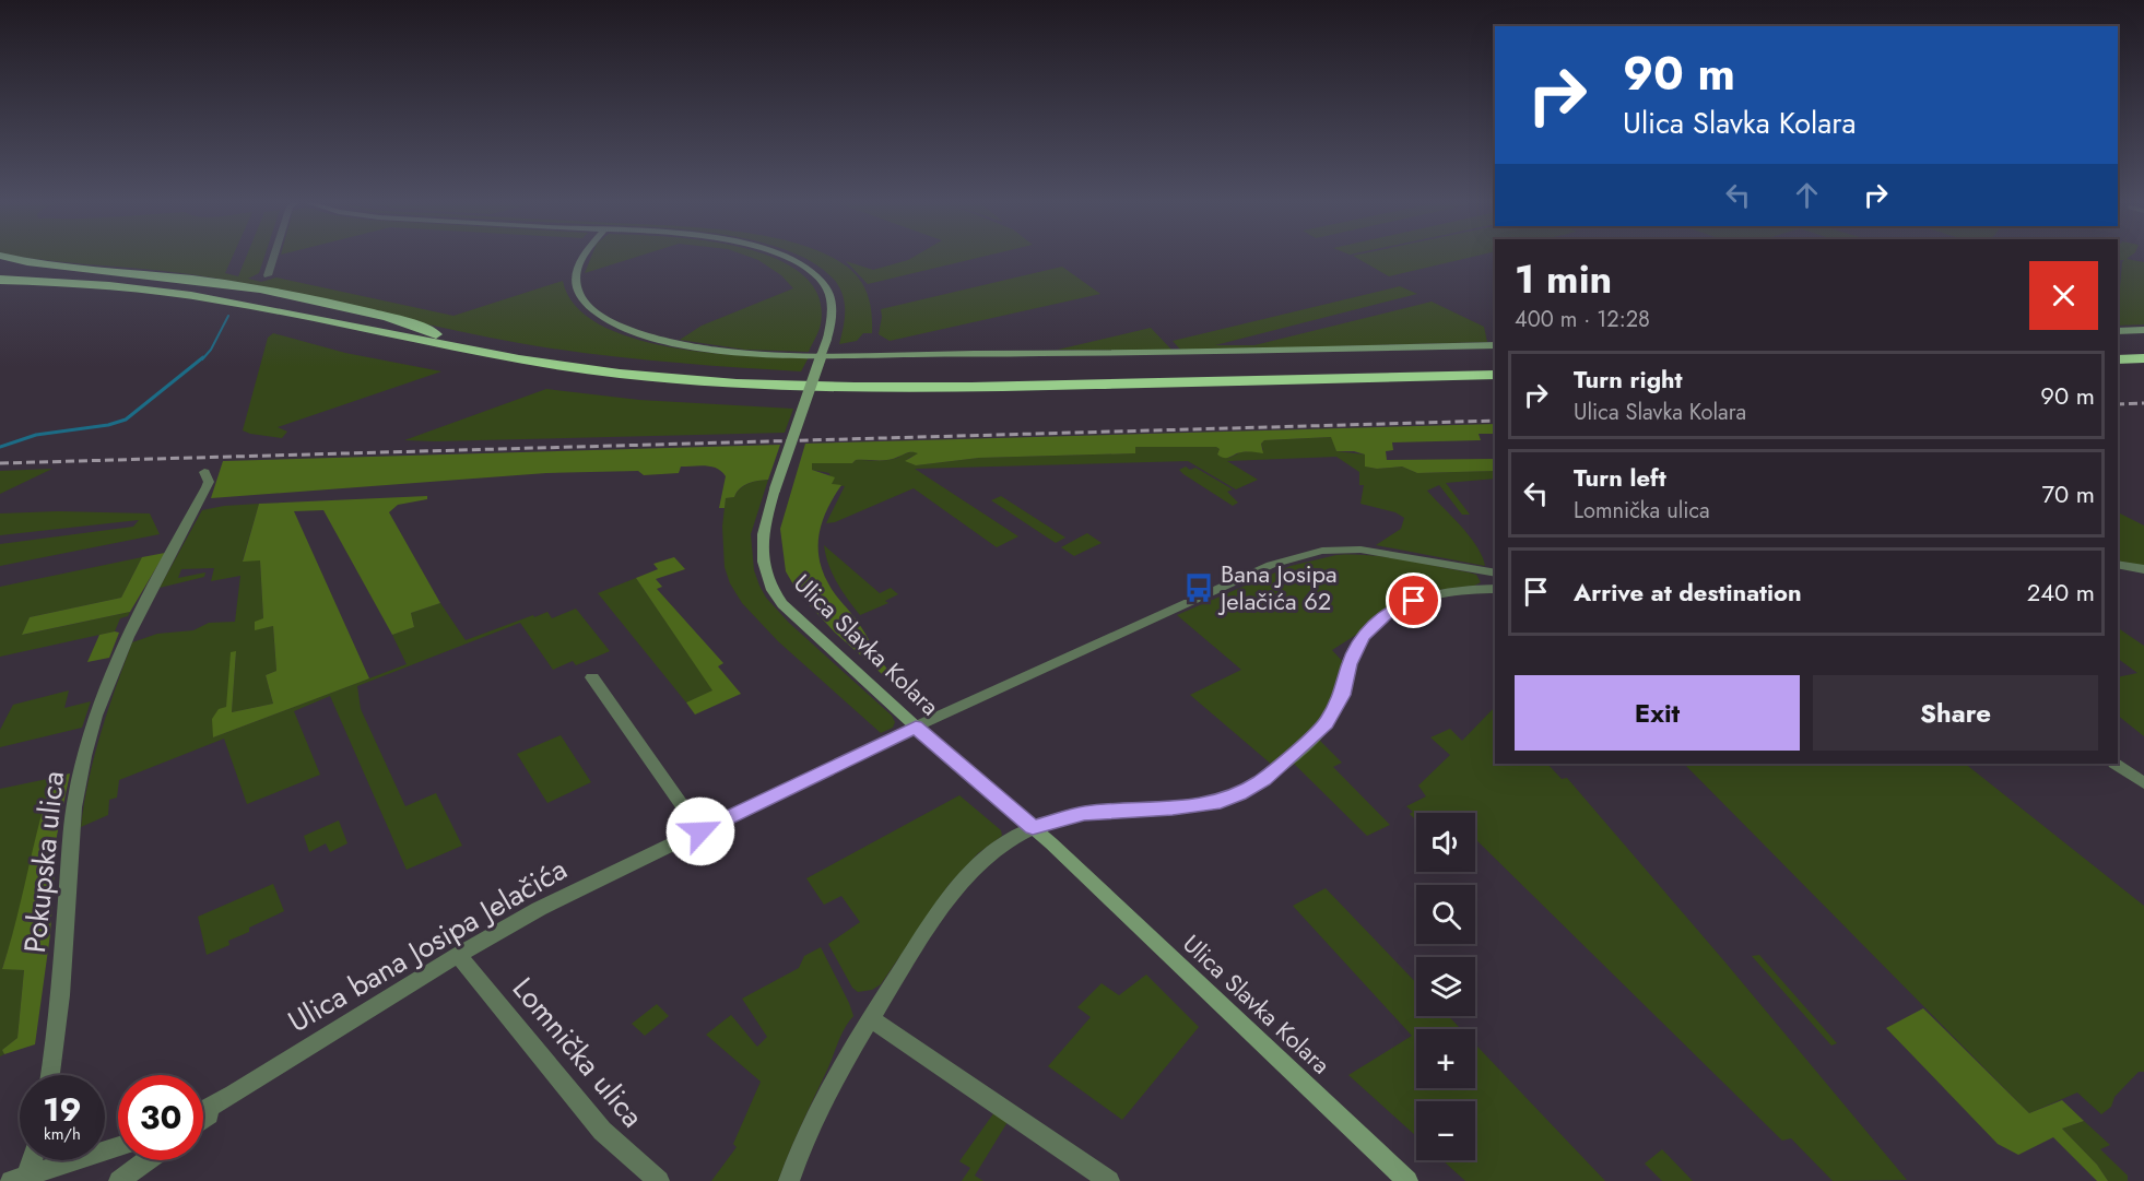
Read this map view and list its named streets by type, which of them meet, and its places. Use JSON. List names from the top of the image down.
{
  "streets": {
    "main road": ["Ulica Slavka Kolara"],
    "street": ["Pokupska ulica", "Ulica bana Josipa Jelačića", "Lomnička ulica"]
  },
  "crossings": [
    ["Ulica Slavka Kolara", "Ulica bana Josipa Jelačića"],
    ["Ulica bana Josipa Jelačića", "Lomnička ulica"]
  ],
  "places": {
    "bus stop": ["Bana Josipa Jelačića 62"]
  },
  "page": {
    "turn": ["90 m", "Ulica Slavka Kolara"],
    "heading": ["1 min", "400 m · 12:28"],
    "list": [
      {
        "name": "Turn right",
        "note": "Ulica Slavka Kolara",
        "value": "90 m"
      },
      {
        "name": "Turn left",
        "note": "Lomnička ulica",
        "value": "70 m"
      },
      {
        "name": "Arrive at destination",
        "value": "240 m"
      }
    ],
    "buttons": ["Exit", "Share"],
    "map_buttons": ["+", "−"],
    "speed": "19 km/h",
    "limit": "30"
  }
}
